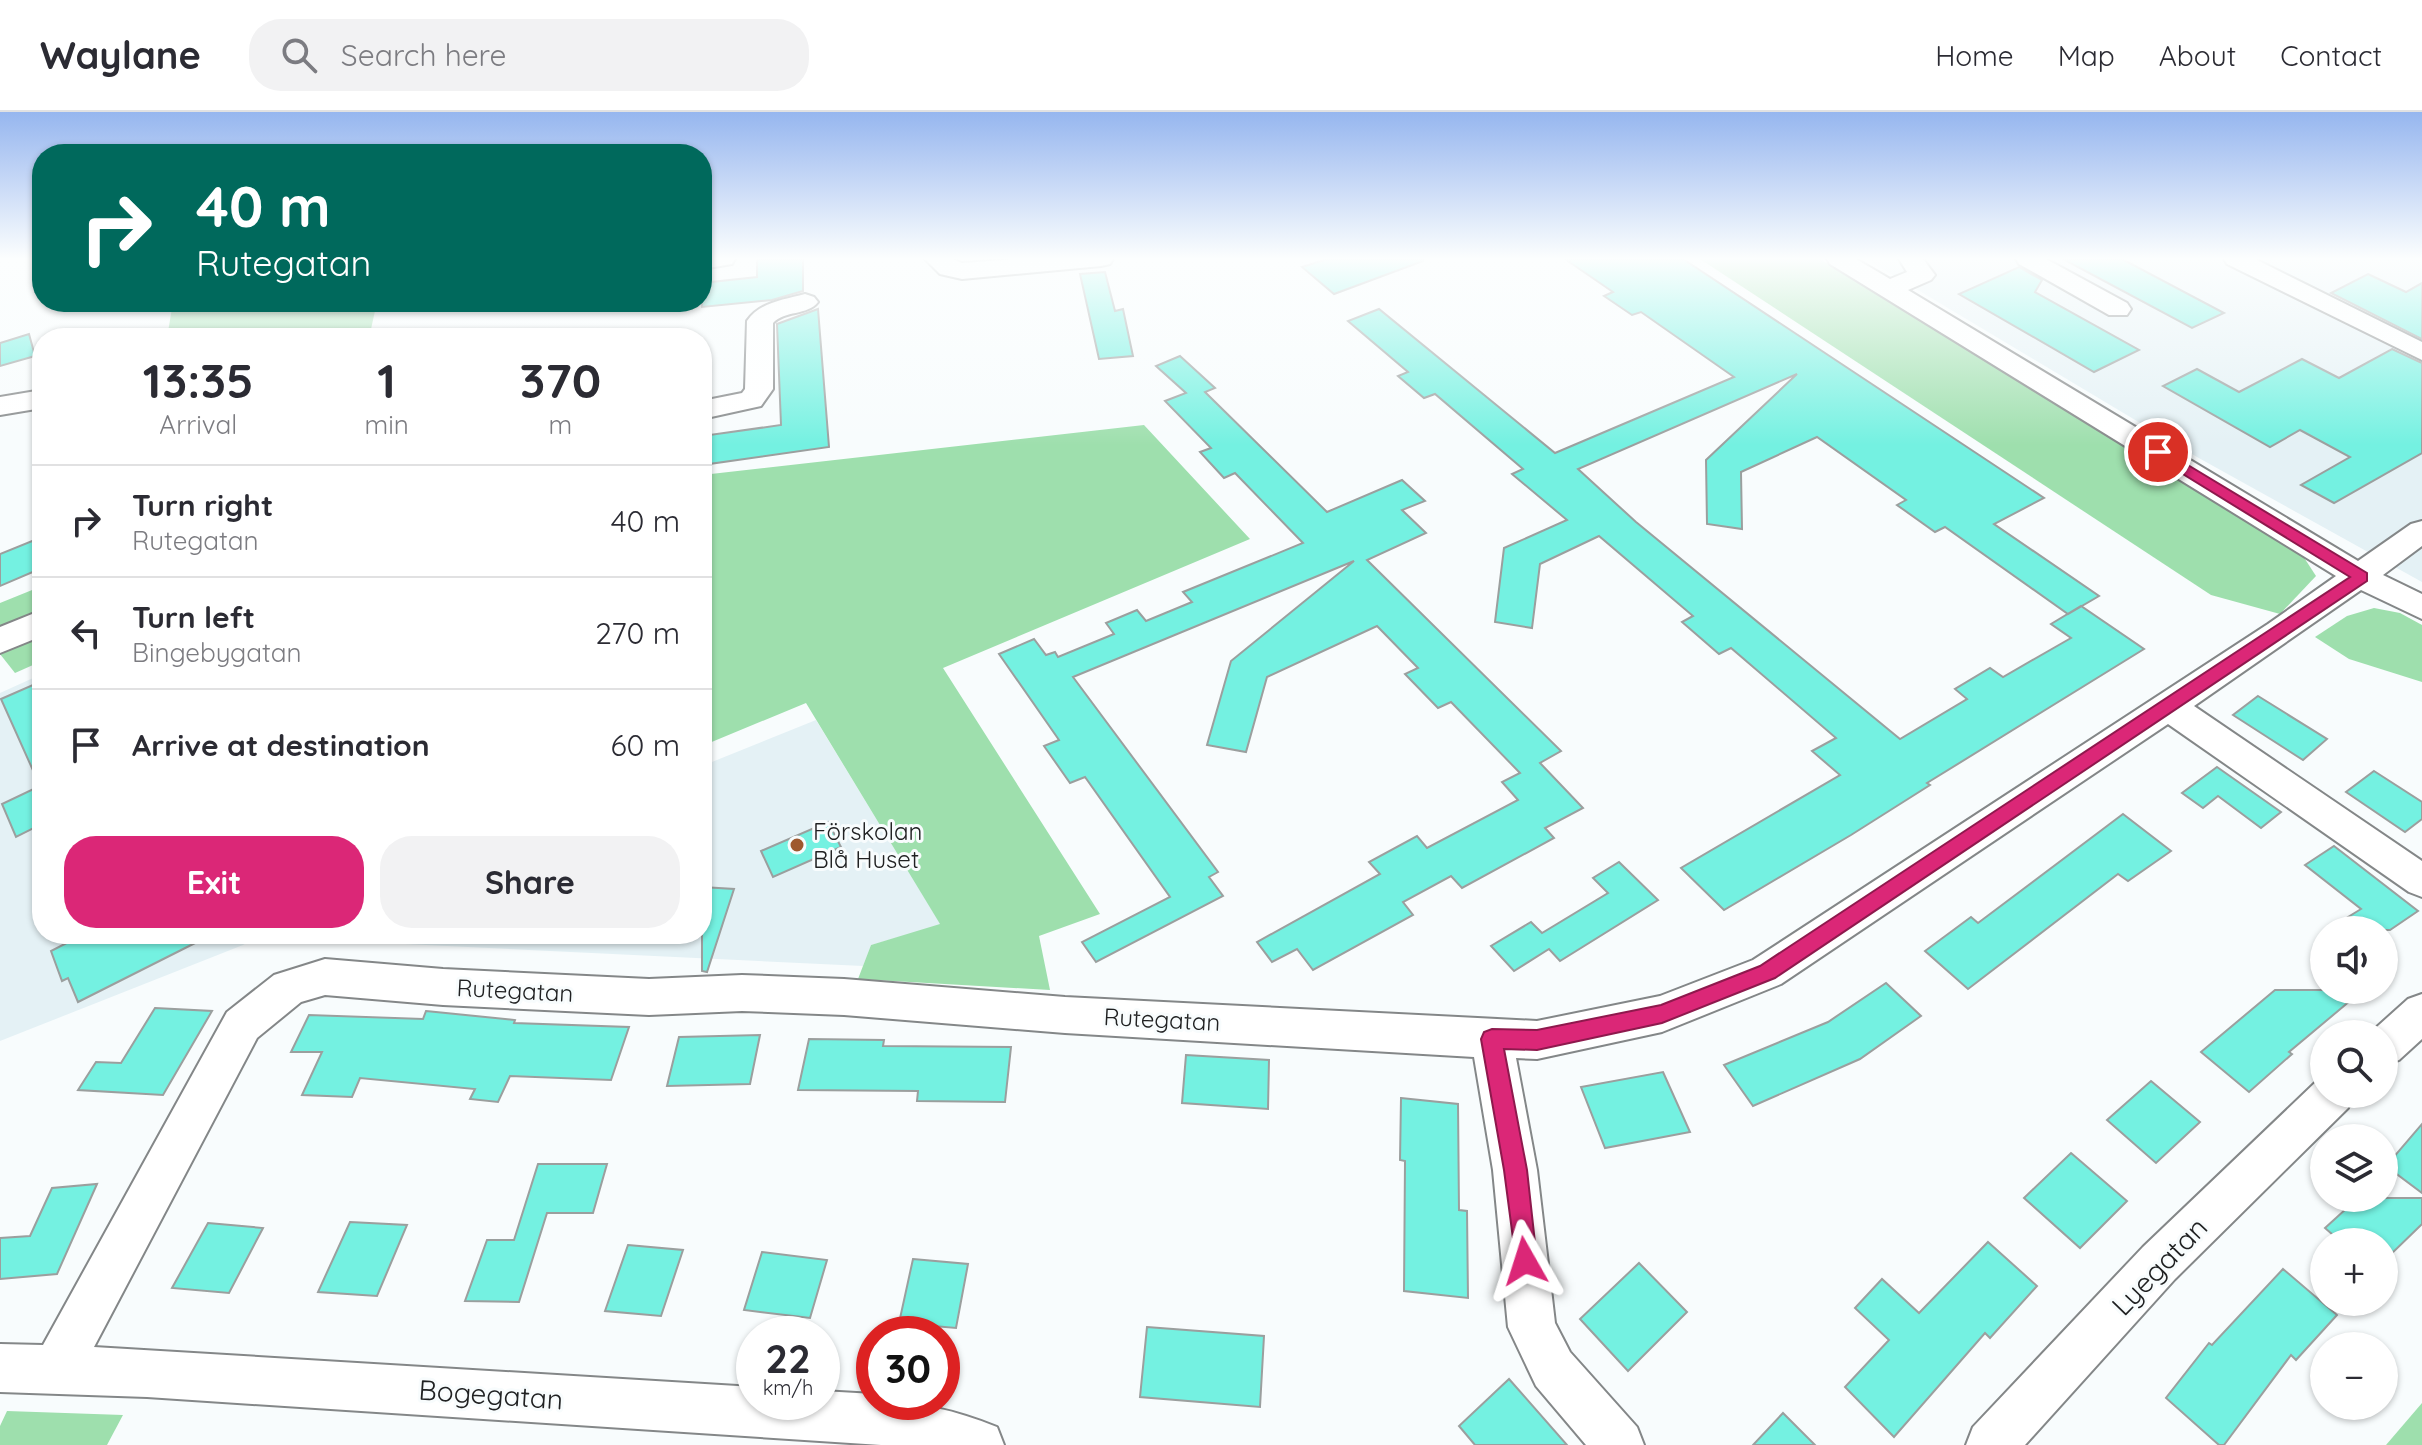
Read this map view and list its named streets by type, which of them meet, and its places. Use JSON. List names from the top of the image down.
{
  "streets": {
    "street": ["Rutegatan", "Lyegatan", "Bogegatan"]
  },
  "crossings": [
    ["Rutegatan", "Bogegatan"]
  ],
  "places": ["Förskolan Blå Huset"],
  "page": {
    "header": "Waylane",
    "search": "Search here",
    "nav": [
      "Home",
      "Map",
      "About",
      "Contact"
    ],
    "turn": ["40 m", "Rutegatan"],
    "eta": [
      "13:35",
      "Arrival",
      "1",
      "min",
      "370",
      "m"
    ],
    "list": [
      {
        "name": "Turn right",
        "note": "Rutegatan",
        "value": "40 m"
      },
      {
        "name": "Turn left",
        "note": "Bingebygatan",
        "value": "270 m"
      },
      {
        "name": "Arrive at destination",
        "value": "60 m"
      }
    ],
    "buttons": ["Exit", "Share"],
    "map_buttons": ["+", "−"],
    "speed": "22 km/h",
    "limit": "30"
  }
}
